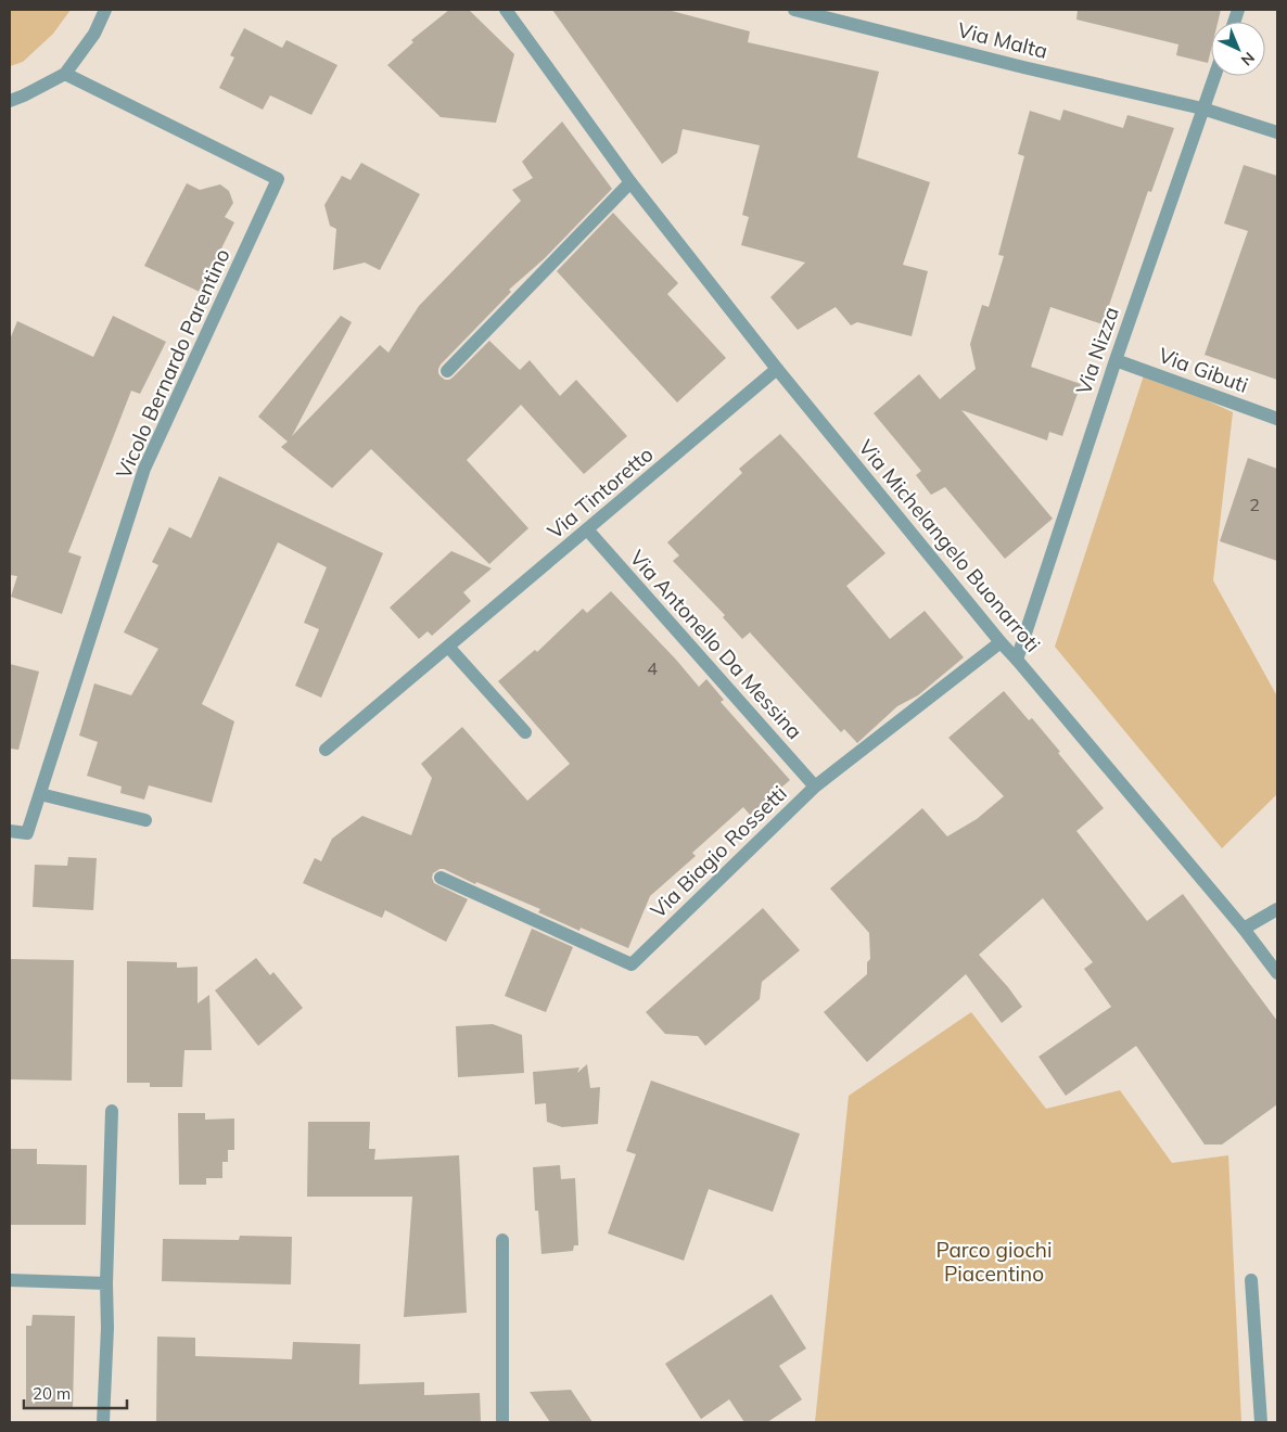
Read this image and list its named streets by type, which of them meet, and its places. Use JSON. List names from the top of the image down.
{
  "streets": {
    "street": [
      "Via Malta",
      "Via Nizza",
      "Vicolo Bernardo Parentino",
      "Via Gibuti",
      "Via Tintoretto",
      "Via Michelangelo Buonarroti",
      "Via Antonello Da Messina",
      "Via Biagio Rossetti"
    ]
  },
  "crossings": [
    ["Via Malta", "Via Nizza"],
    ["Via Nizza", "Via Gibuti"],
    ["Via Nizza", "Via Michelangelo Buonarroti"],
    ["Via Tintoretto", "Via Michelangelo Buonarroti"],
    ["Via Tintoretto", "Via Antonello Da Messina"],
    ["Via Michelangelo Buonarroti", "Via Biagio Rossetti"],
    ["Via Antonello Da Messina", "Via Biagio Rossetti"]
  ],
  "parks": ["Parco giochi Piacentino"],
  "house_numbers": ["2", "4"],
  "scale_bar": "20 m",
  "north": "bottom right"
}
